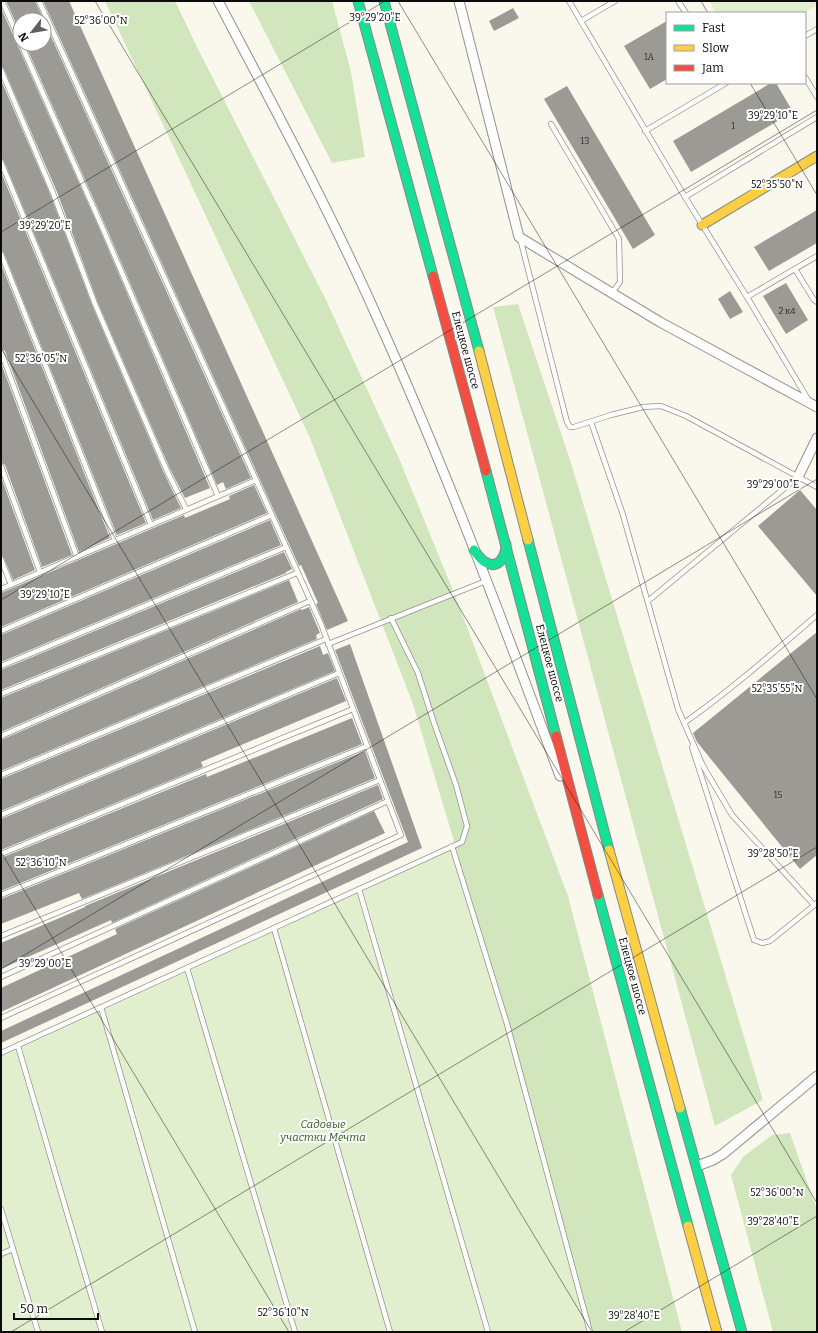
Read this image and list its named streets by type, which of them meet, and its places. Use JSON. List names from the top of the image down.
{
  "streets": {
    "main road": ["Елецкое шоссе"]
  },
  "parks": ["Садовые участки Мечта"],
  "house_numbers": [
    "1А",
    "1",
    "13",
    "2 к4",
    "15"
  ],
  "legend": ["Fast", "Slow", "Jam"],
  "scale_bar": "50 m",
  "north": "bottom left",
  "coordinates": [
    "39°29'20\"E",
    "52°36'00\"N",
    "39°29'10\"E",
    "52°35'50\"N",
    "52°36'05\"N",
    "39°29'00\"E",
    "52°35'55\"N",
    "39°28'50\"E",
    "52°36'10\"N",
    "39°28'40\"E"
  ]
}
